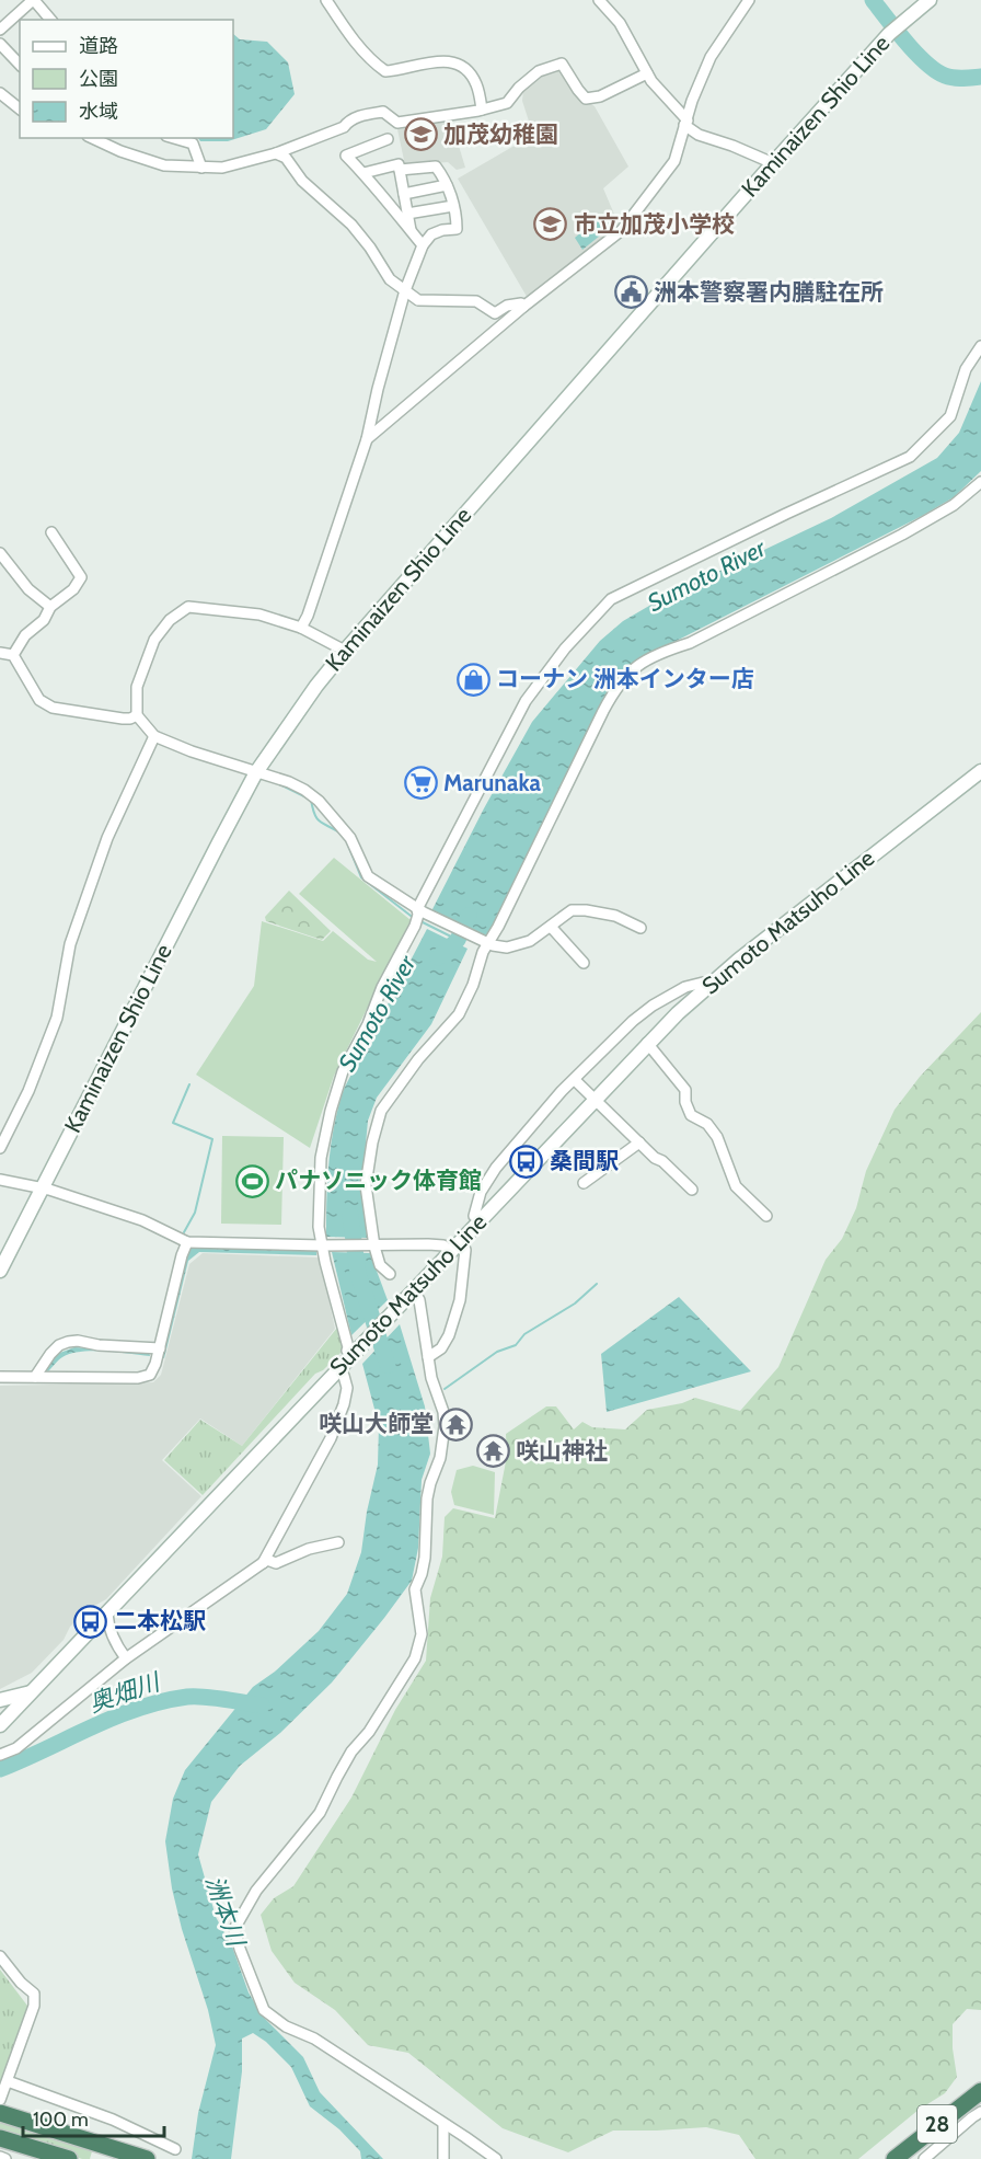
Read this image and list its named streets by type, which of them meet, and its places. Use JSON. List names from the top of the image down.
{
  "streets": {
    "highway": ["28"],
    "main road": ["Kaminaizen Shio Line", "Sumoto Matsuho Line"]
  },
  "water": ["Sumoto River", "奥畑川", "洲本川"],
  "places": {
    "school or university": ["加茂幼稚園", "市立加茂小学校"],
    "public building": ["洲本警察署内膳駐在所"],
    "shop": ["コーナン 洲本インター店"],
    "supermarket": ["Marunaka"],
    "bus stop": ["桑間駅", "二本松駅"],
    "sports": ["パナソニック体育館"],
    "temple": ["咲山大師堂", "咲山神社"]
  },
  "legend": ["道路", "公園", "水域"],
  "scale_bar": "100 m"
}
